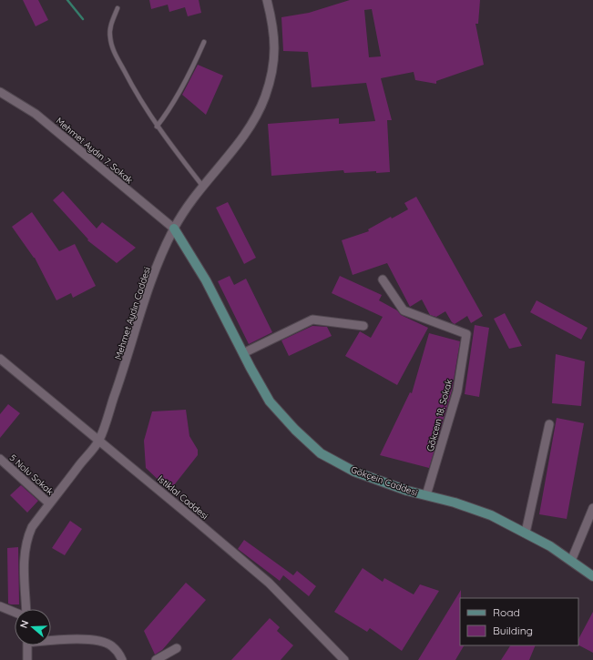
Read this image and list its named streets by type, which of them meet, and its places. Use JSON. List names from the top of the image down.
{
  "streets": {
    "street": [
      "Mehmet Aydın 7. Sokak",
      "Mehmet Aydın Caddesi",
      "Gökceın 18. Sokak",
      "5 Nolu Sokak",
      "Gökçein Caddesi",
      "Istiklal Caddesi"
    ]
  },
  "crossings": [
    ["Mehmet Aydın 7. Sokak", "Mehmet Aydın Caddesi"],
    ["Mehmet Aydın 7. Sokak", "Gökçein Caddesi"],
    ["Mehmet Aydın Caddesi", "5 Nolu Sokak"],
    ["Mehmet Aydın Caddesi", "Gökçein Caddesi"],
    ["Mehmet Aydın Caddesi", "Istiklal Caddesi"],
    ["Gökceın 18. Sokak", "Gökçein Caddesi"]
  ],
  "legend": ["Road", "Building"],
  "north": "left"
}
